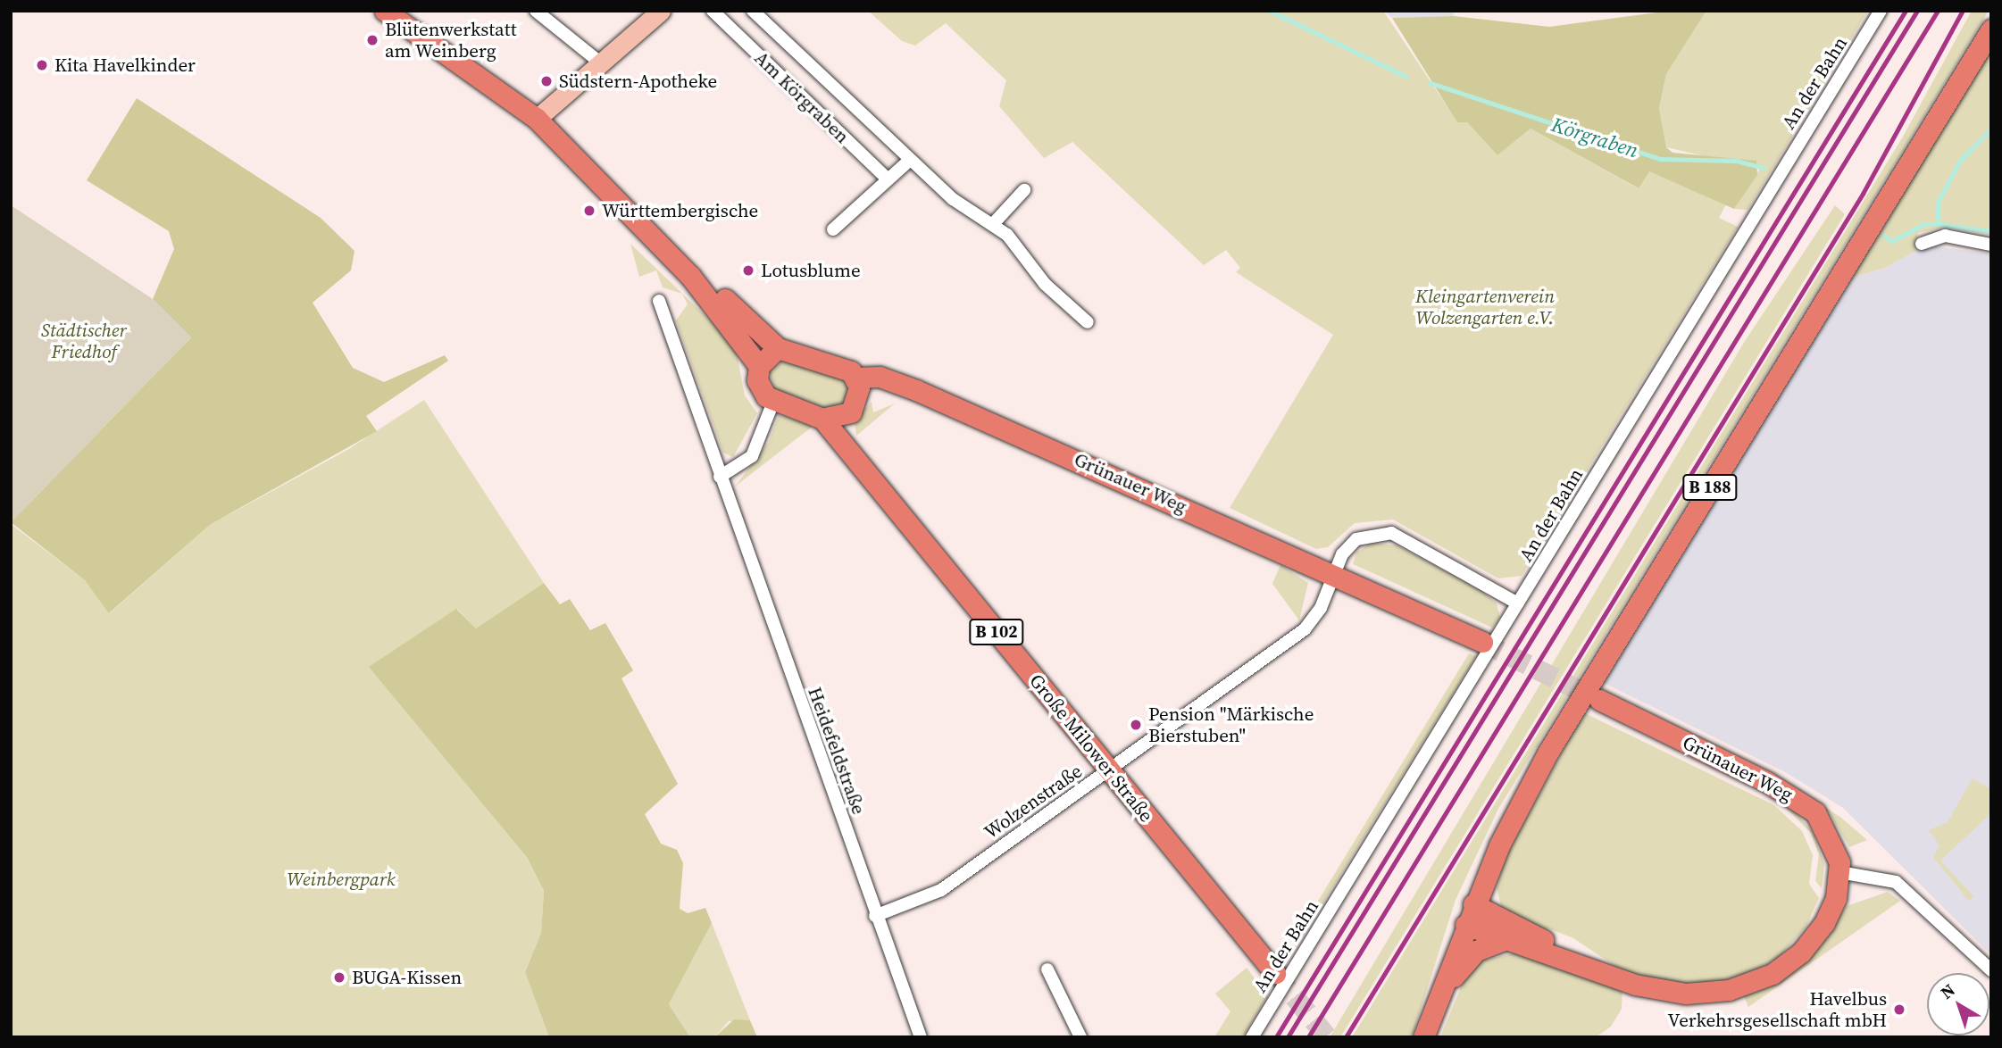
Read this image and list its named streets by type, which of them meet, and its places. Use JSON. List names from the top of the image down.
{
  "streets": {
    "main road": [
      "Grünauer Weg",
      "B 188",
      "B 102",
      "Große Milower Straße"
    ],
    "street": [
      "An der Bahn",
      "Am Körgraben",
      "Heidefeldstraße",
      "Wolzenstraße"
    ]
  },
  "crossings": [
    ["Grünauer Weg", "B 188"],
    ["Grünauer Weg", "Wolzenstraße"],
    ["Große Milower Straße", "Wolzenstraße"],
    ["Heidefeldstraße", "Wolzenstraße"]
  ],
  "water": ["Körgraben"],
  "parks": ["Kleingartenverein Wolzengarten e.V.", "Städtischer Friedhof", "Weinbergpark"],
  "places": [
    "Blütenwerkstatt am Weinberg",
    "Kita Havelkinder",
    "Südstern-Apotheke",
    "Württembergische",
    "Lotusblume",
    "Pension \"Märkische Bierstuben\"",
    "BUGA-Kissen",
    "Havelbus Verkehrsgesellschaft mbH"
  ],
  "north": "top left"
}
